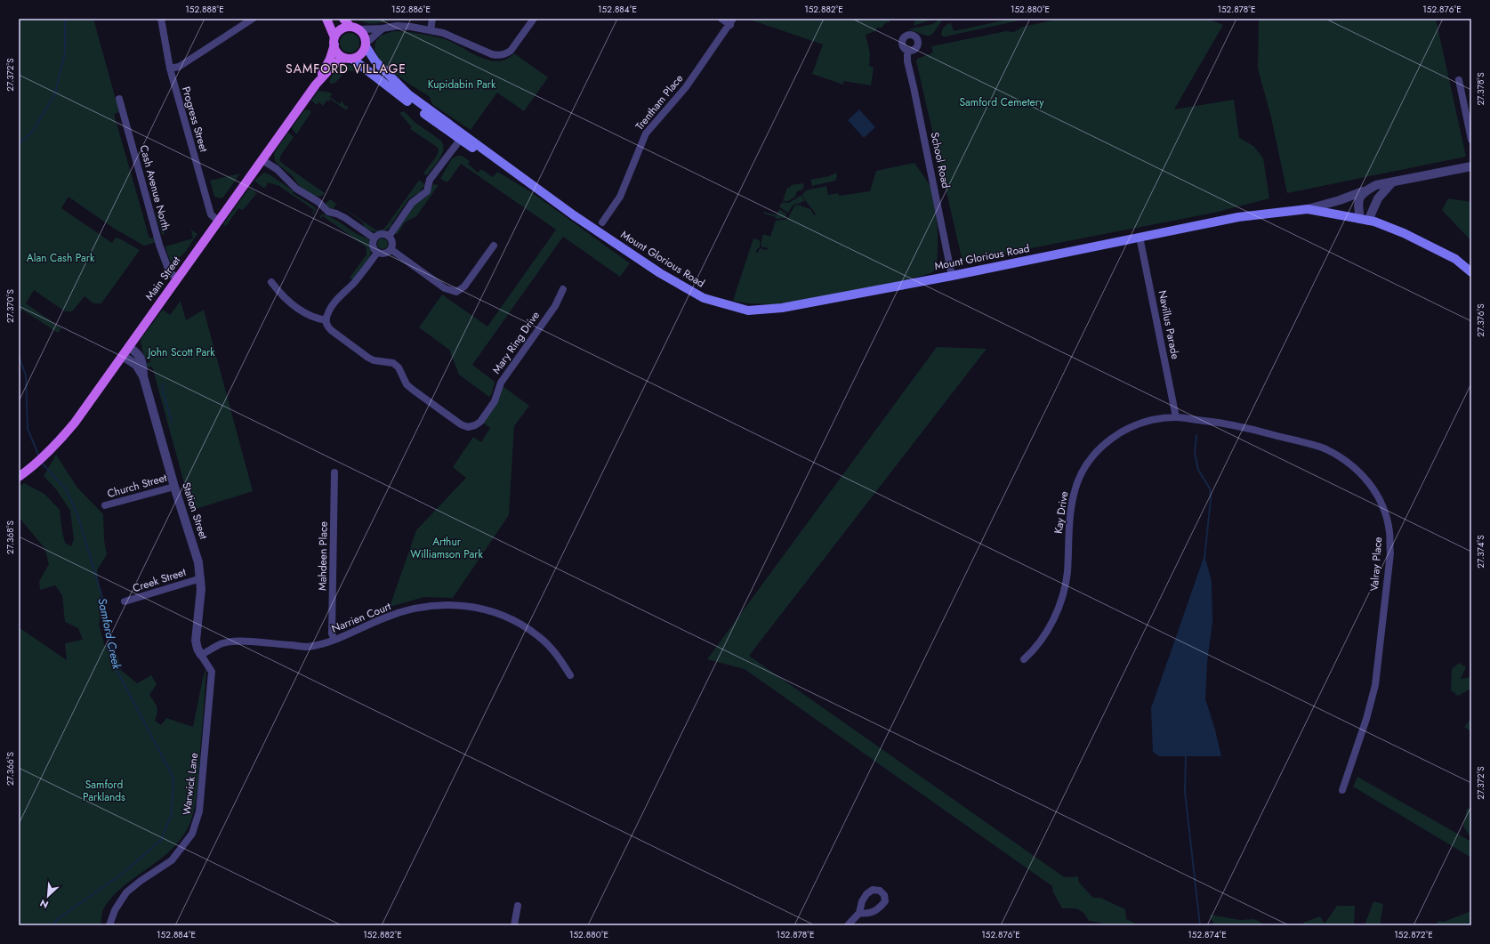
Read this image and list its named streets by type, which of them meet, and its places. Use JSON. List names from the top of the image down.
{
  "streets": {
    "main road": ["Mount Glorious Road", "Main Street"],
    "street": [
      "Trentham Place",
      "Progress Street",
      "School Road",
      "Cash Avenue North",
      "Navillus Parade",
      "Mary Ring Drive",
      "Church Street",
      "Station Street",
      "Kay Drive",
      "Mahdeen Place",
      "Valray Place",
      "Creek Street",
      "Narrien Court",
      "Warwick Lane"
    ]
  },
  "crossings": [
    ["Progress Street", "Main Street"],
    ["School Road", "Mount Glorious Road"],
    ["Cash Avenue North", "Main Street"],
    ["Mount Glorious Road", "Main Street"],
    ["Mount Glorious Road", "Navillus Parade"],
    ["Main Street", "Station Street"],
    ["Navillus Parade", "Kay Drive"],
    ["Navillus Parade", "Valray Place"],
    ["Church Street", "Station Street"],
    ["Station Street", "Creek Street"],
    ["Station Street", "Narrien Court"],
    ["Station Street", "Warwick Lane"],
    ["Kay Drive", "Valray Place"],
    ["Mahdeen Place", "Narrien Court"],
    ["Narrien Court", "Warwick Lane"]
  ],
  "districts": ["SAMFORD VILLAGE"],
  "water": ["Samford Creek"],
  "parks": [
    "Kupidabin Park",
    "Samford Cemetery",
    "Alan Cash Park",
    "John Scott Park",
    "Arthur Williamson Park",
    "Samford Parklands"
  ],
  "north": "bottom left",
  "coordinates": [
    "152.888°E",
    "152.886°E",
    "152.884°E",
    "152.882°E",
    "152.880°E",
    "152.878°E",
    "152.876°E",
    "27.372°S",
    "27.378°S",
    "27.370°S",
    "27.376°S",
    "27.368°S",
    "27.374°S",
    "27.366°S",
    "152.874°E",
    "152.872°E"
  ]
}
